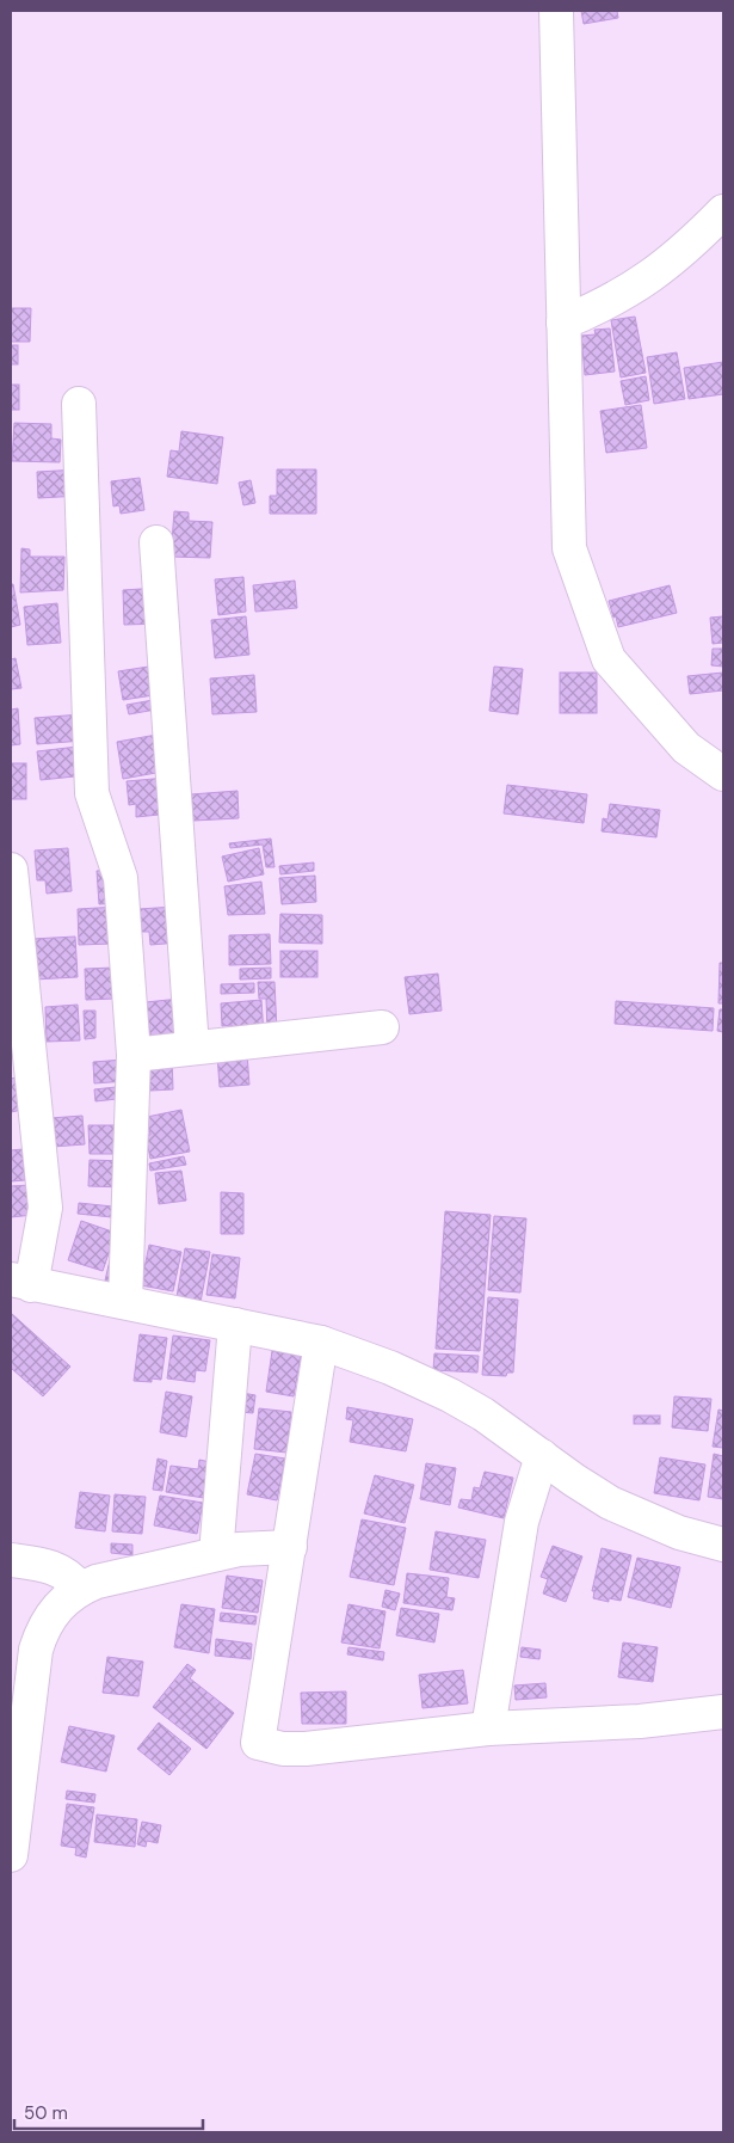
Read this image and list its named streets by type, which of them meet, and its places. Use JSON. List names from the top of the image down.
{
  "scale_bar": "50 m"
}
